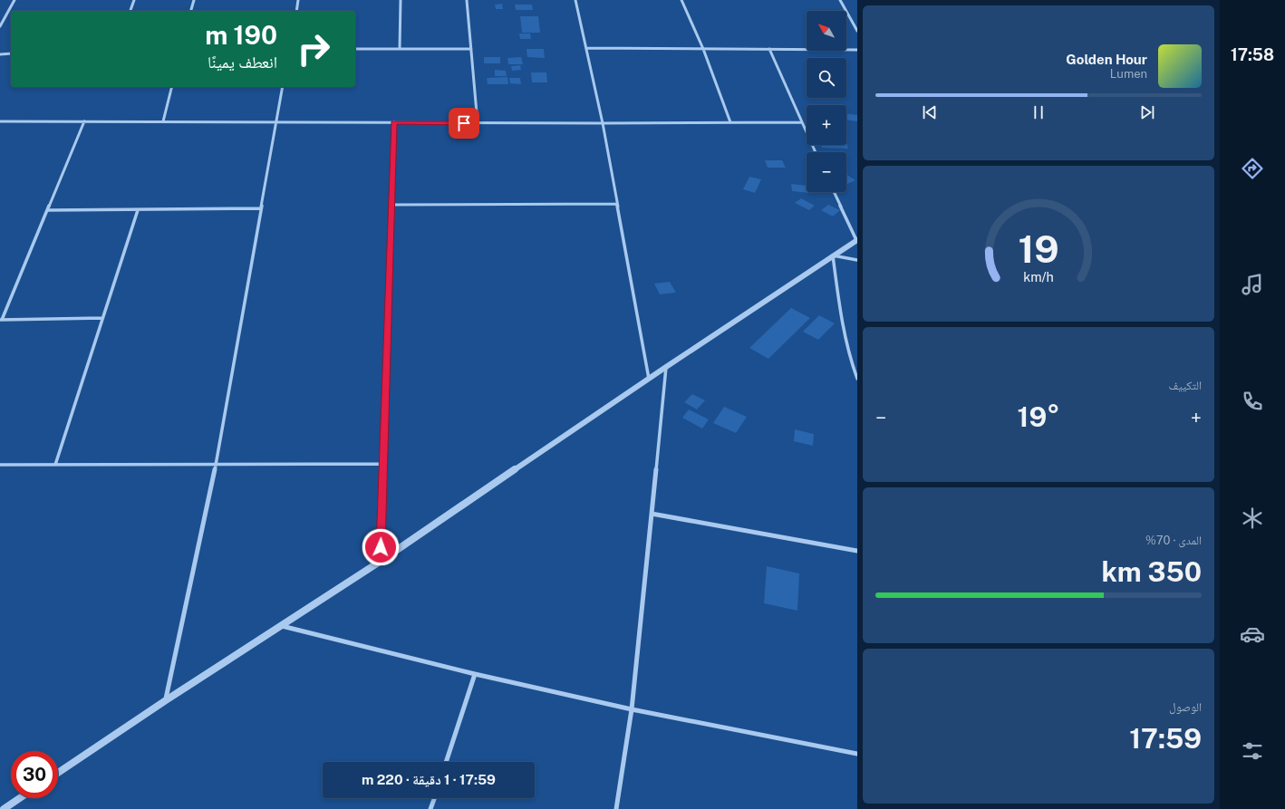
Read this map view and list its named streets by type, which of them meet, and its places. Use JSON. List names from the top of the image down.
{
  "north": "top left",
  "page": {
    "tabs": "17:58",
    "map_buttons": ["+", "−"],
    "turn": ["190 m", "انعطف يمينًا"],
    "song": ["Golden Hour", "Lumen"],
    "tile": [
      "التكييف",
      ["المدى · 70%", "350 km"],
      ["الوصول", "17:59"]
    ],
    "heat": ["−", "19°", "+"],
    "limit": "30",
    "trip": "17:59 · 1 دقيقة · 220 m",
    "gauge": ["19", "km/h"]
  }
}
